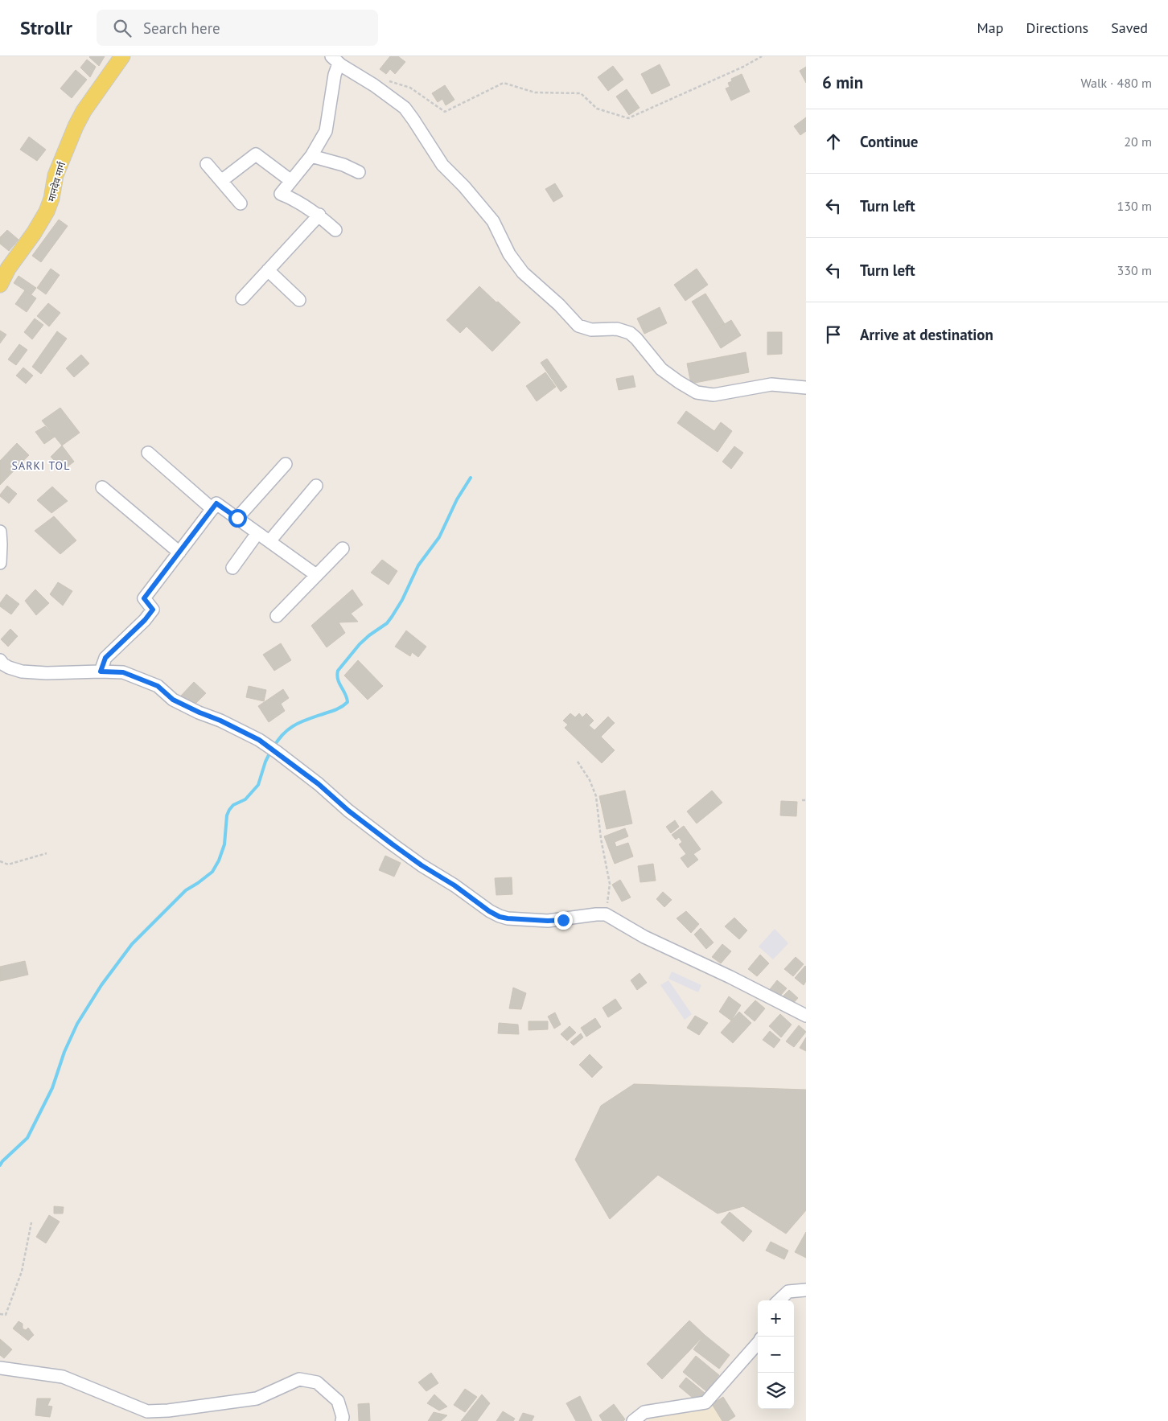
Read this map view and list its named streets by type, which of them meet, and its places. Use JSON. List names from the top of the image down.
{
  "streets": {
    "main road": ["मानदेव मार्ग"]
  },
  "districts": ["SARKI TOL"],
  "page": {
    "header": "Strollr",
    "search": "Search here",
    "nav": ["Map", "Directions", "Saved"],
    "heading": ["6 min", "Walk · 480 m"],
    "list": [
      ["Continue", "20 m"],
      ["Turn left", "130 m"],
      ["Turn left", "330 m"],
      "Arrive at destination"
    ],
    "map_buttons": ["+", "−"]
  }
}
